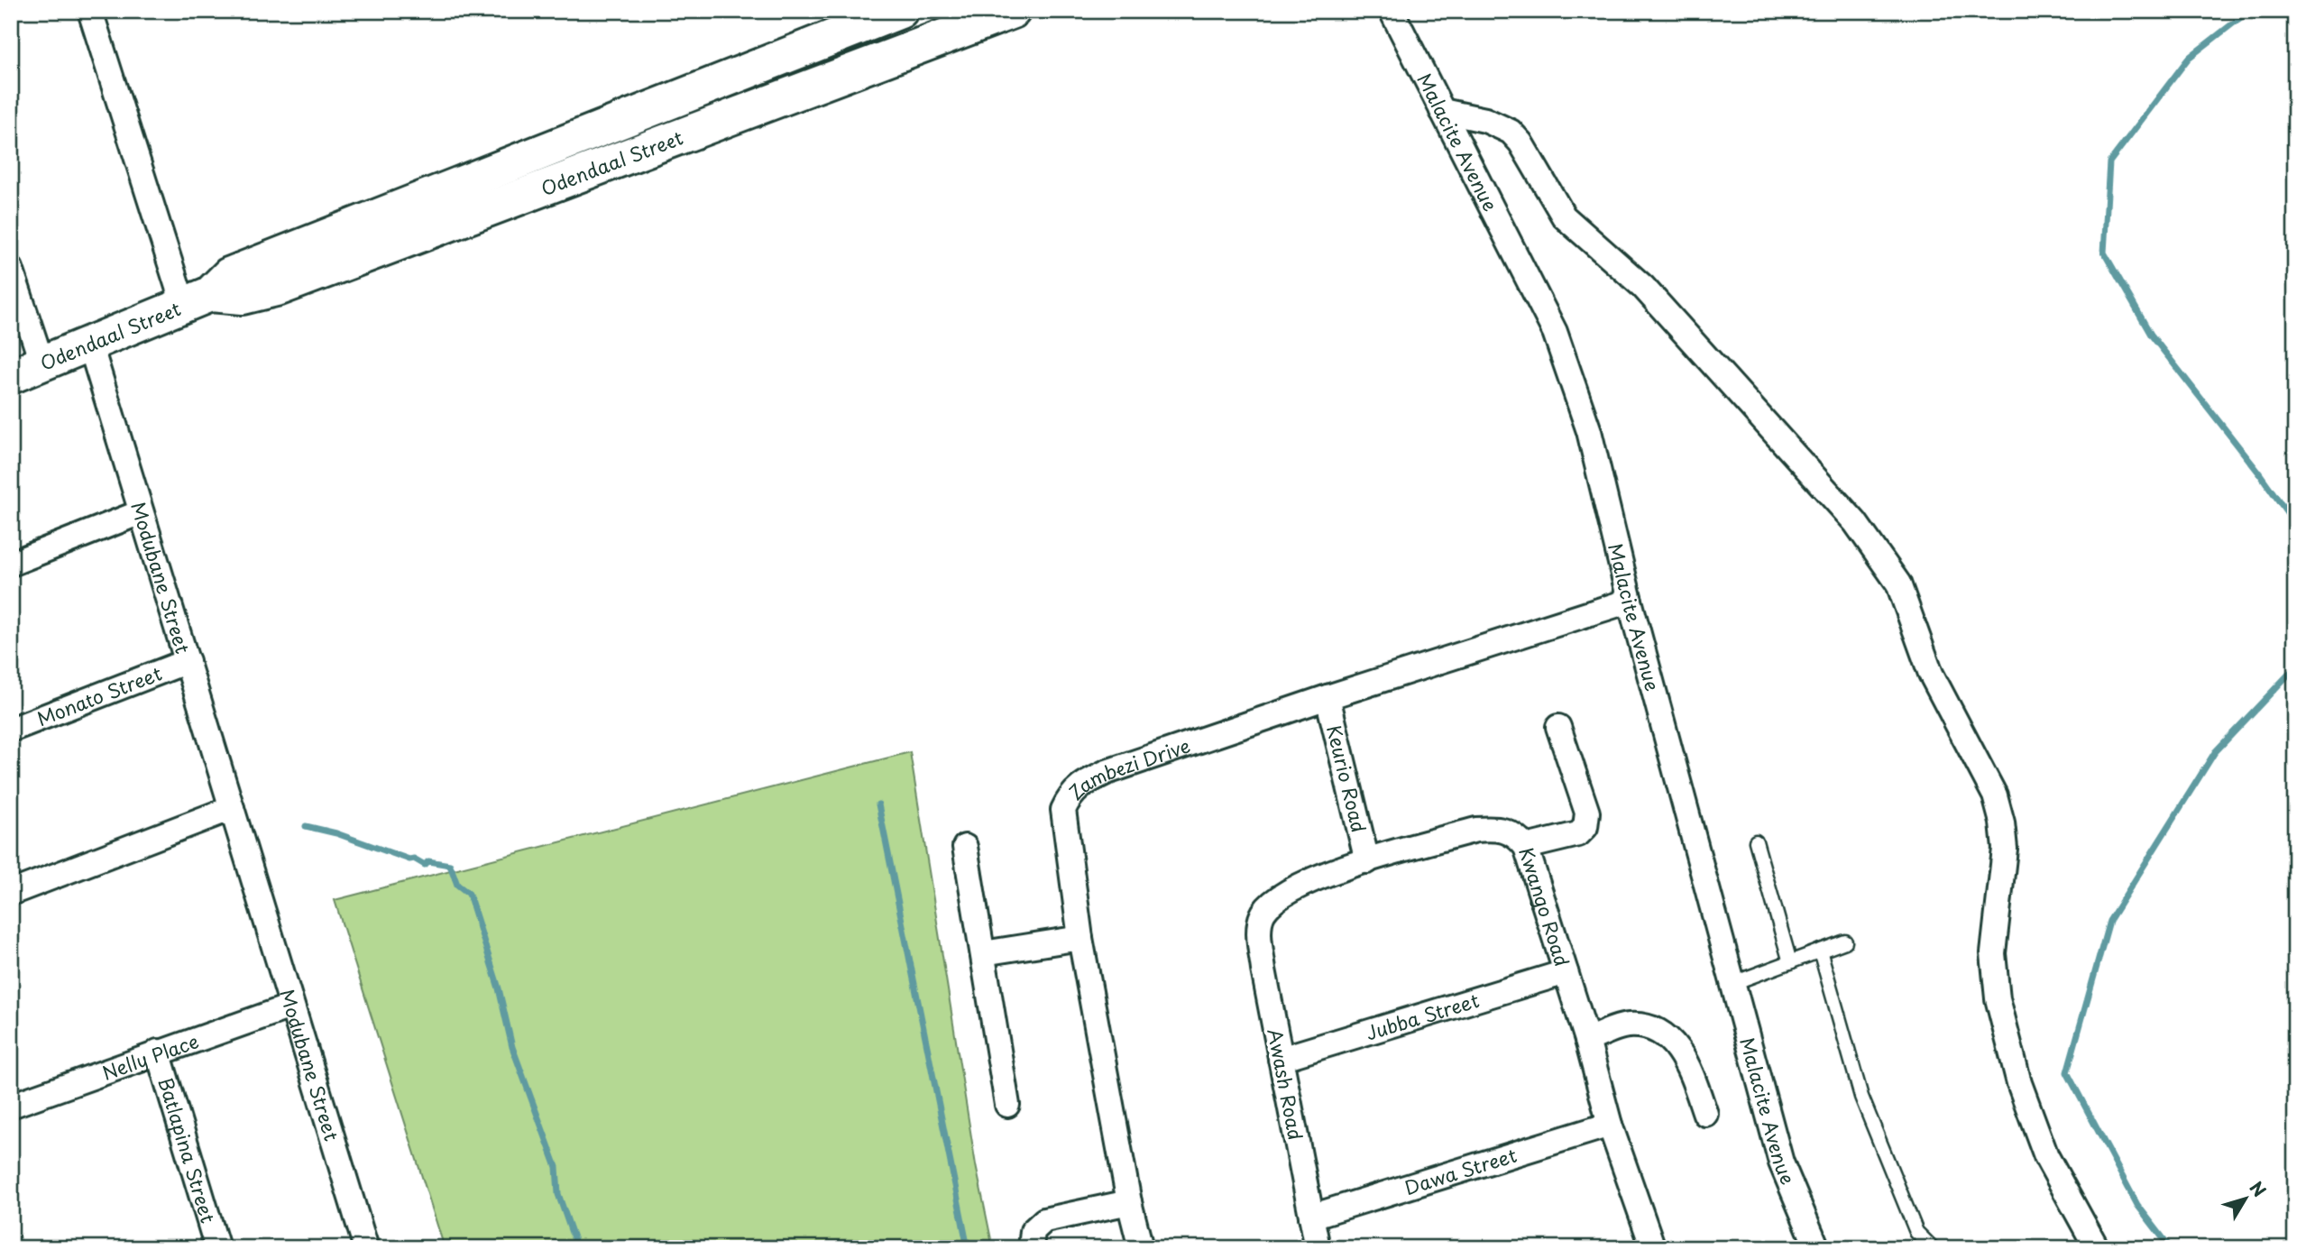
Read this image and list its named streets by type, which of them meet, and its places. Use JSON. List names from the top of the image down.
{
  "streets": {
    "street": [
      "Malacite Avenue",
      "Odendaal Street",
      "Modubane Street",
      "Monato Street",
      "Zambezi Drive",
      "Keurio Road",
      "Kwango Road",
      "Jubba Street",
      "Nelly Place",
      "Awash Road",
      "Batlapina Street",
      "Dawa Street"
    ]
  },
  "crossings": [
    ["Malacite Avenue", "Zambezi Drive"],
    ["Odendaal Street", "Modubane Street"],
    ["Modubane Street", "Monato Street"],
    ["Modubane Street", "Nelly Place"],
    ["Zambezi Drive", "Keurio Road"],
    ["Keurio Road", "Kwango Road"],
    ["Kwango Road", "Jubba Street"],
    ["Kwango Road", "Awash Road"],
    ["Kwango Road", "Dawa Street"],
    ["Jubba Street", "Awash Road"],
    ["Nelly Place", "Batlapina Street"],
    ["Awash Road", "Dawa Street"]
  ],
  "north": "top right"
}
